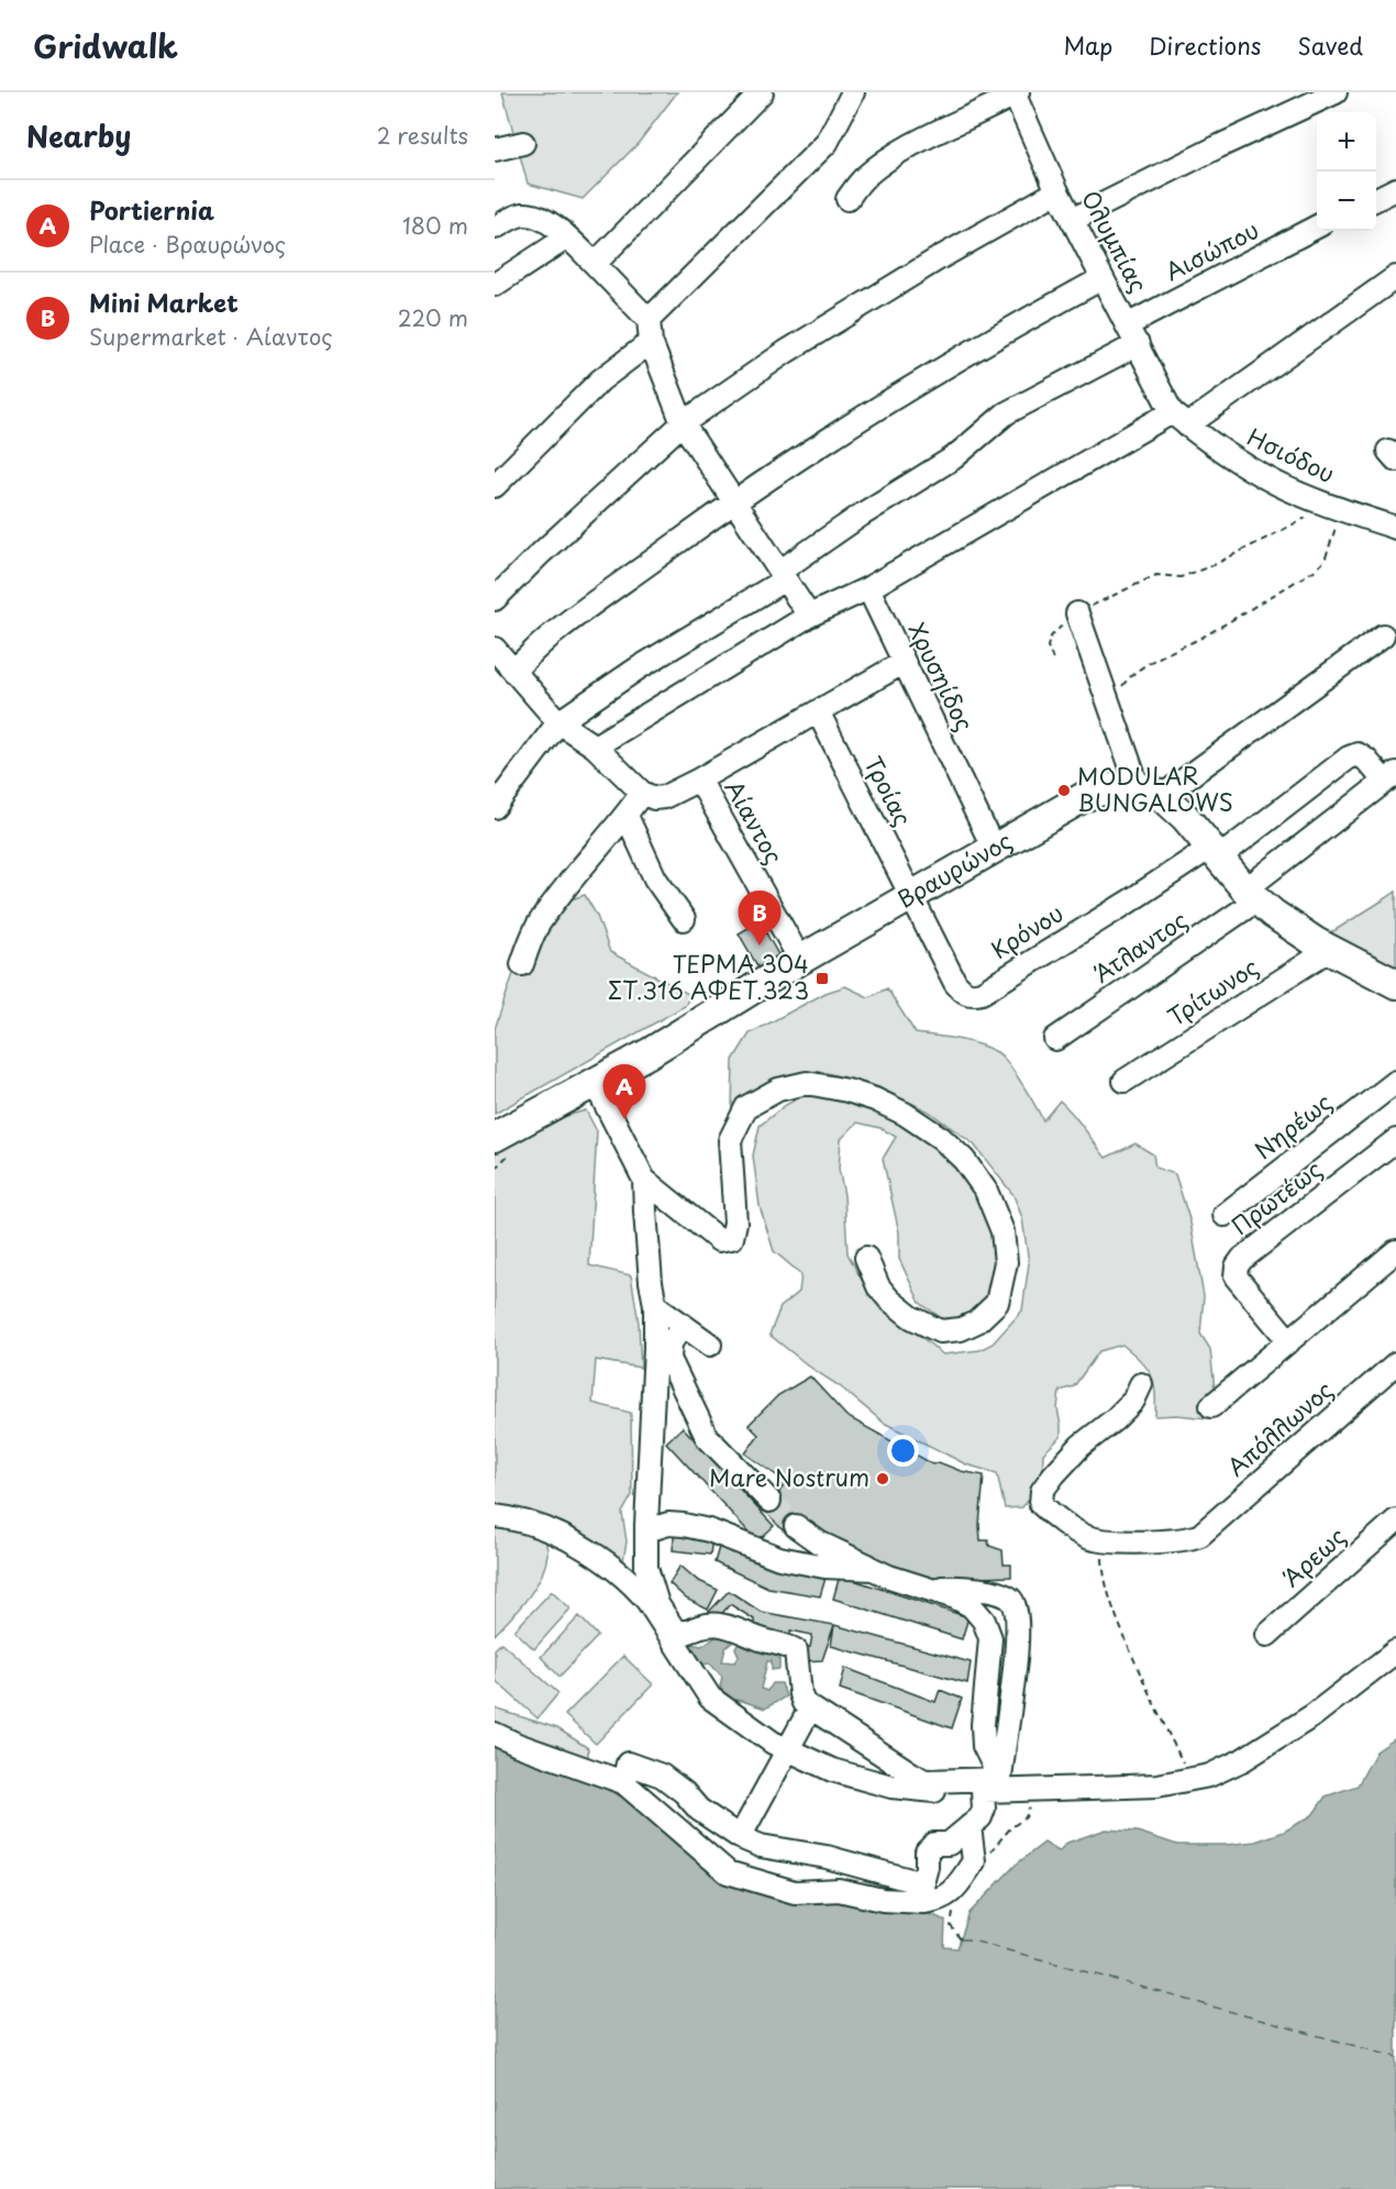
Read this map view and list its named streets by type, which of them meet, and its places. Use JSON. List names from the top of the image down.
{
  "streets": {
    "main road": ["Βραυρώνος"],
    "street": [
      "Ολυμπίας",
      "Αισώπου",
      "Ησιόδου",
      "Χρυσηίδος",
      "Τροίας",
      "Αίαντος",
      "Κρόνου",
      "Άτλαντος",
      "Τρίτωνος",
      "Νηρέως",
      "Πρωτέως",
      "Απόλλωνος",
      "Άρεως"
    ]
  },
  "crossings": [
    ["Ολυμπίας", "Αισώπου"],
    ["Ολυμπίας", "Ησιόδου"],
    ["Χρυσηίδος", "Βραυρώνος"],
    ["Τροίας", "Βραυρώνος"],
    ["Τροίας", "Κρόνου"],
    ["Αίαντος", "Βραυρώνος"],
    ["Βραυρώνος", "Κρόνου"]
  ],
  "places": {
    "other": ["MODULAR BUNGALOWS", "Mare Nostrum"],
    "transit": ["ΤΕΡΜΑ 304 ΣΤ.316 ΑΦΕΤ.323"]
  },
  "page": {
    "header": "Gridwalk",
    "nav": ["Map", "Directions", "Saved"],
    "heading": ["Nearby", "2 results"],
    "map_buttons": ["+", "−"],
    "list": [
      {
        "mark": "A",
        "name": "Portiernia",
        "note": "Place · Βραυρώνος",
        "value": "180 m"
      },
      {
        "mark": "B",
        "name": "Mini Market",
        "note": "Supermarket · Αίαντος",
        "value": "220 m"
      }
    ],
    "pins": ["B", "A"]
  }
}
